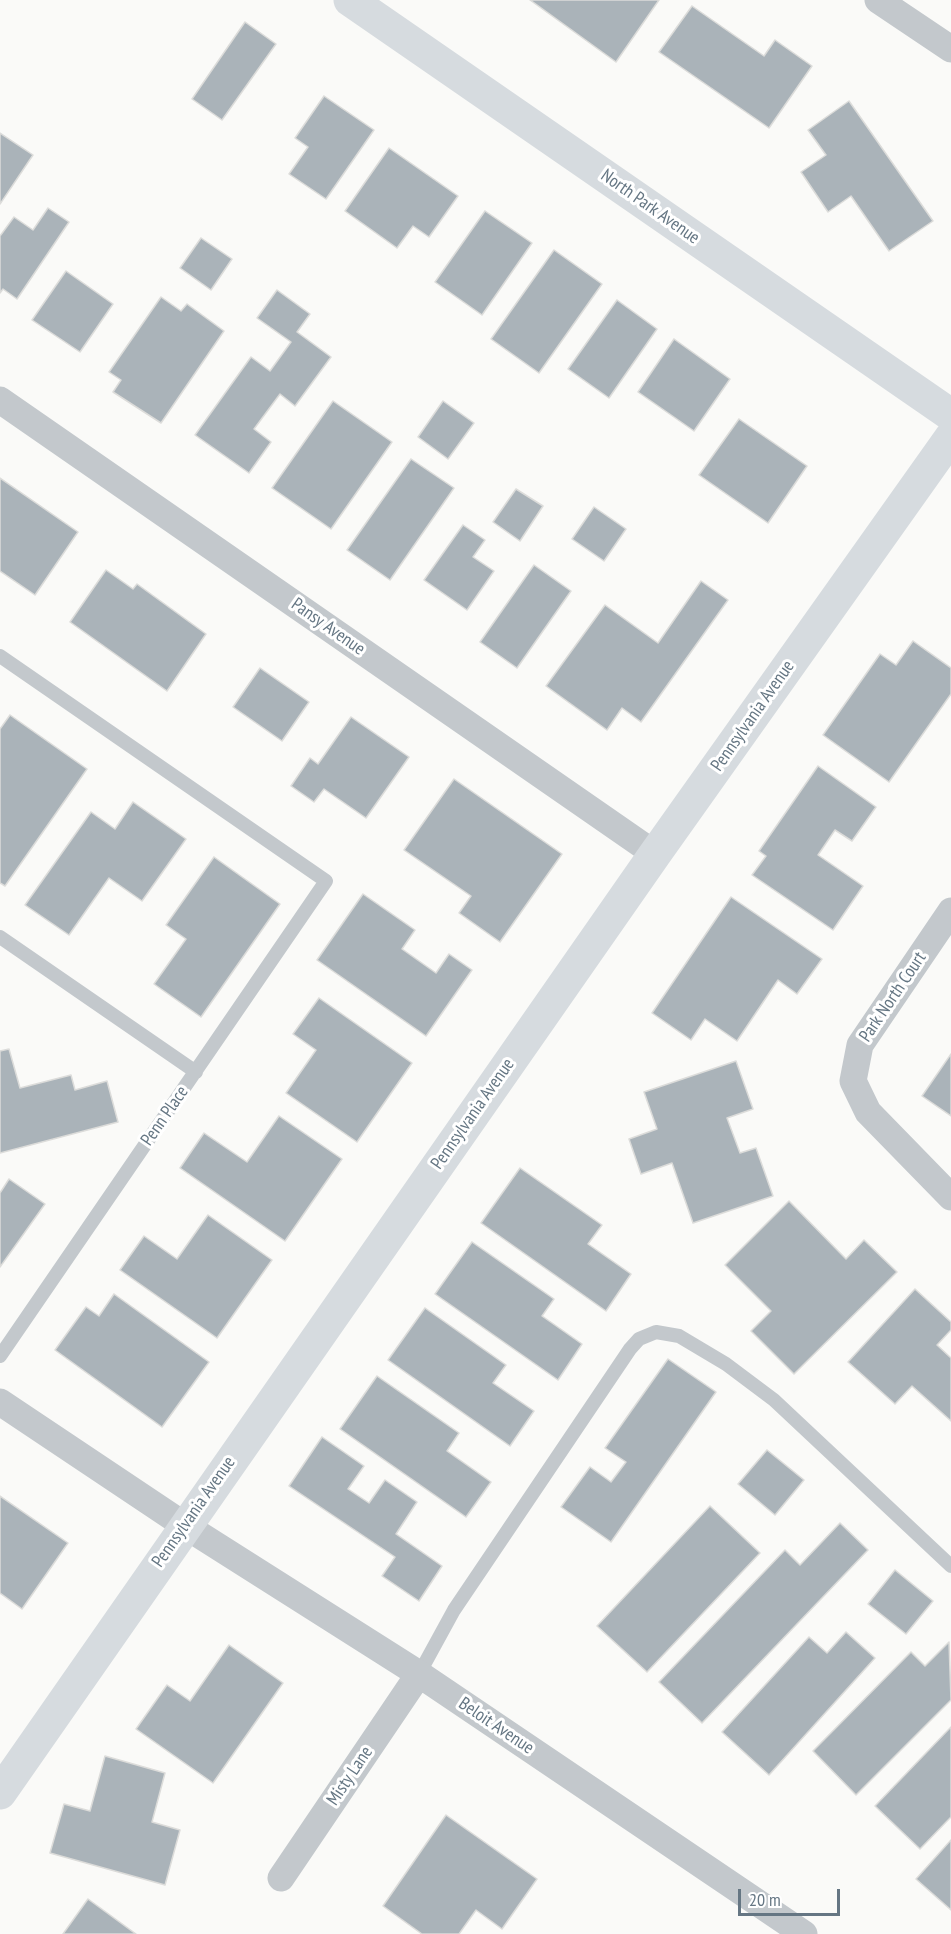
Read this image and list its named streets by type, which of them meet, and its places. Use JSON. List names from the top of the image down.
{
  "streets": {
    "street": [
      "North Park Avenue",
      "Pansy Avenue",
      "Pennsylvania Avenue",
      "Park North Court",
      "Beloit Avenue",
      "Misty Lane"
    ],
    "lane": ["Penn Place"]
  },
  "crossings": [
    ["Pansy Avenue", "Pennsylvania Avenue"],
    ["Pennsylvania Avenue", "Beloit Avenue"],
    ["Beloit Avenue", "Misty Lane"]
  ],
  "scale_bar": "20 m"
}
